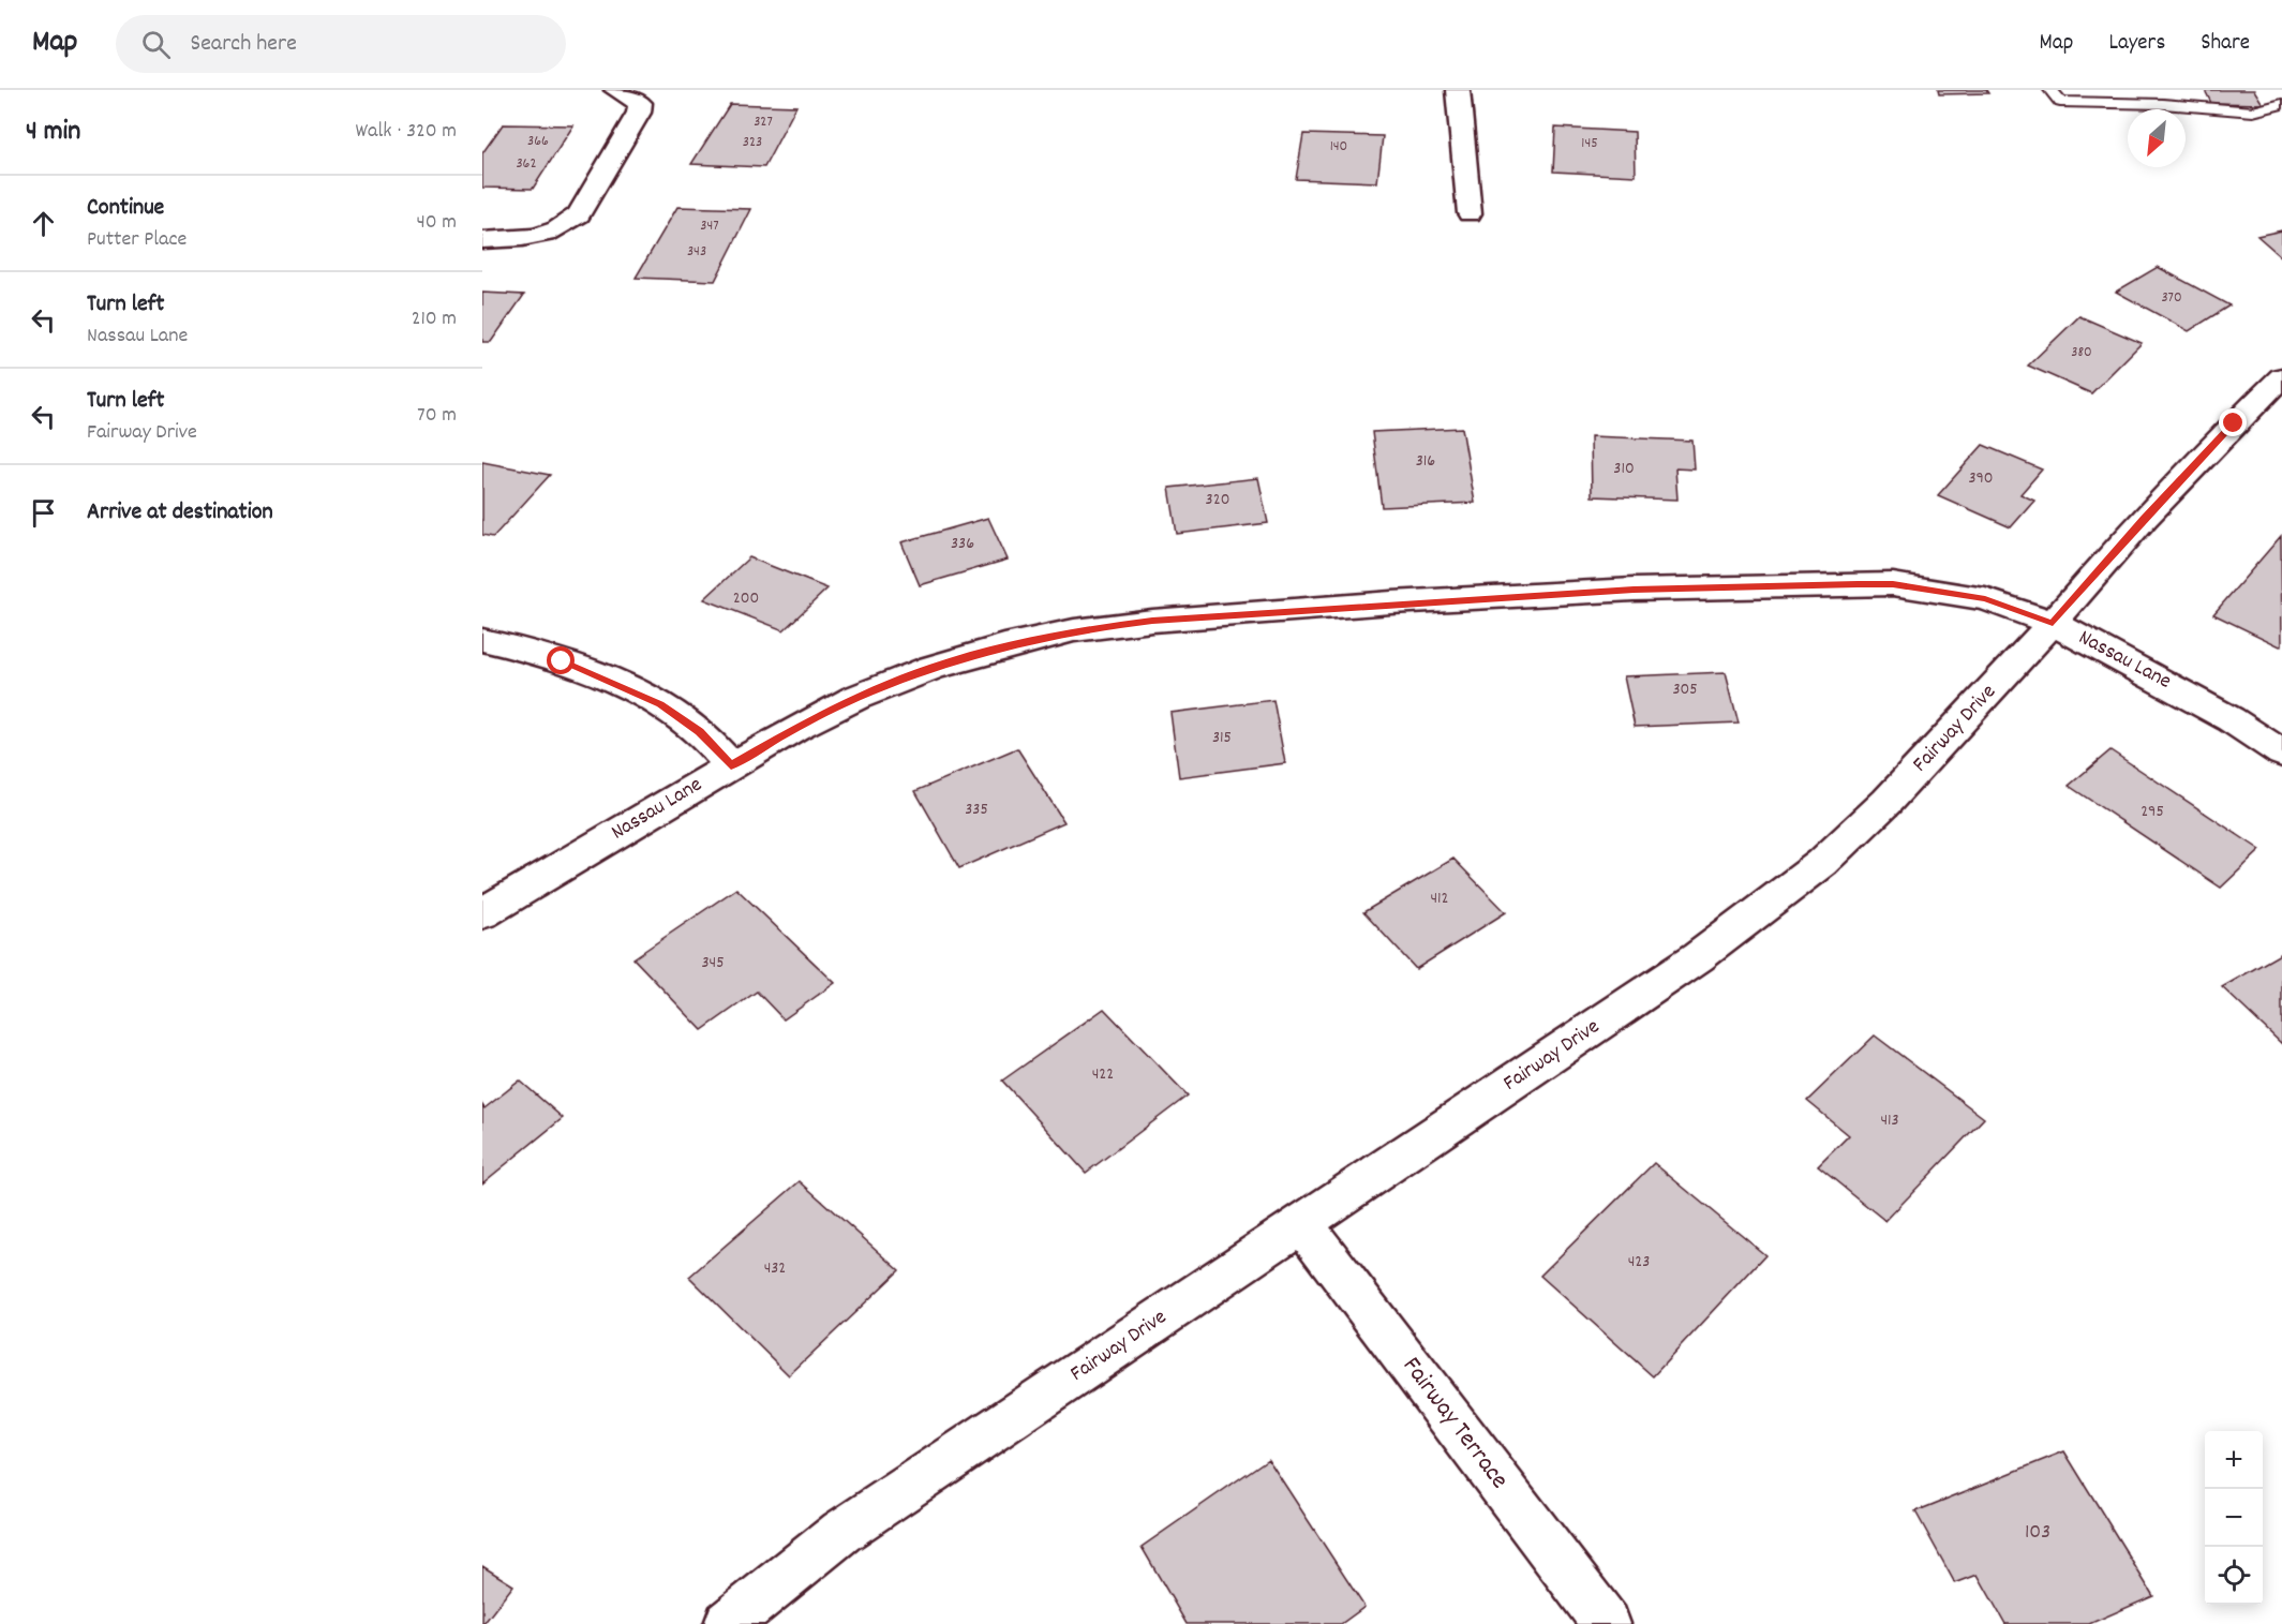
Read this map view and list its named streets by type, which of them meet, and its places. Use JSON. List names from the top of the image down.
{
  "streets": {
    "street": ["Nassau Lane", "Fairway Drive", "Fairway Terrace"]
  },
  "crossings": [
    ["Nassau Lane", "Fairway Drive"],
    ["Fairway Drive", "Fairway Terrace"]
  ],
  "house_numbers": [
    "327",
    "366",
    "323",
    "145",
    "140",
    "362",
    "347",
    "343",
    "370",
    "380",
    "316",
    "310",
    "390",
    "320",
    "336",
    "200",
    "305",
    "315",
    "335",
    "295",
    "412",
    "345",
    "422",
    "413",
    "423",
    "432",
    "103"
  ],
  "north": "bottom left",
  "page": {
    "header": "Map",
    "search": "Search here",
    "nav": ["Map", "Layers", "Share"],
    "heading": ["4 min", "Walk · 320 m"],
    "list": [
      ["Continue", "Putter Place", "40 m"],
      ["Turn left", "Nassau Lane", "210 m"],
      ["Turn left", "Fairway Drive", "70 m"],
      "Arrive at destination"
    ],
    "map_buttons": ["+", "−"]
  }
}
